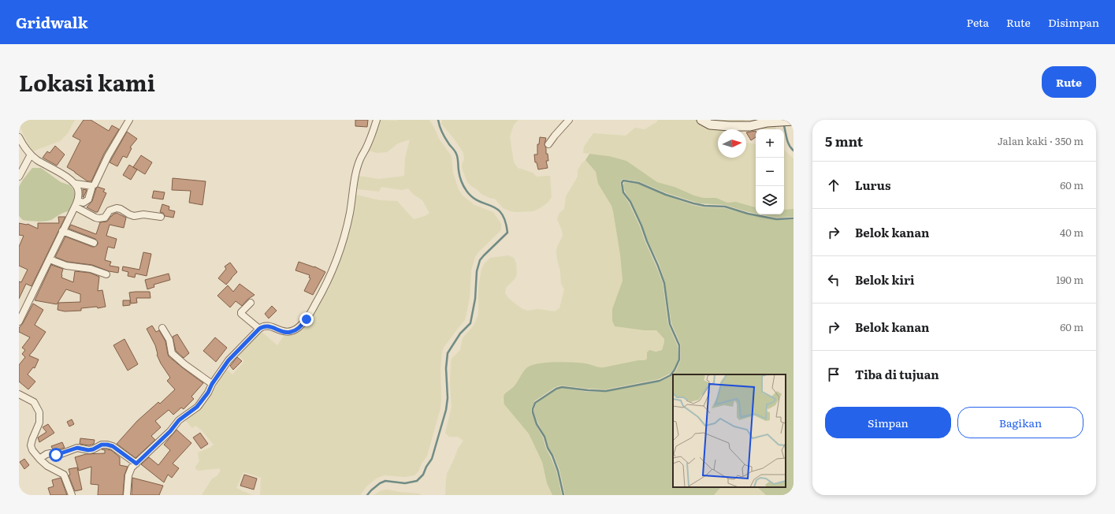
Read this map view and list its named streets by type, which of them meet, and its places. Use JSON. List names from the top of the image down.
{
  "north": "right",
  "page": {
    "header": "Gridwalk",
    "nav": ["Peta", "Rute", "Disimpan"],
    "title": "Lokasi kami",
    "buttons": [
      "Rute",
      ["Simpan", "Bagikan"]
    ],
    "heading": ["5 mnt", "Jalan kaki · 350 m"],
    "map_buttons": ["+", "−"],
    "list": [
      ["Lurus", "60 m"],
      ["Belok kanan", "40 m"],
      ["Belok kiri", "190 m"],
      ["Belok kanan", "60 m"],
      "Tiba di tujuan"
    ]
  }
}
